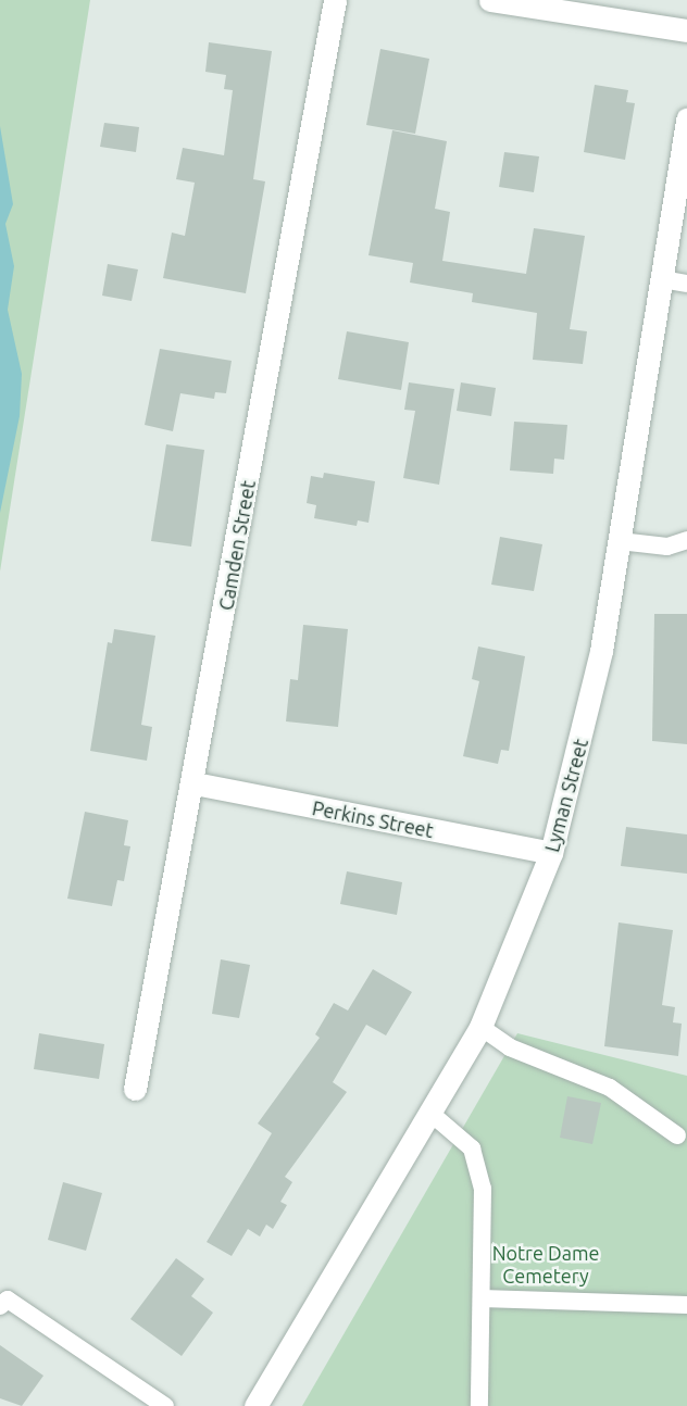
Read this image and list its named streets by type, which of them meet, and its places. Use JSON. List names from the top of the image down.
{
  "streets": {
    "main road": ["Camden Street", "Lyman Street", "Perkins Street"]
  },
  "crossings": [
    ["Camden Street", "Perkins Street"],
    ["Lyman Street", "Perkins Street"]
  ],
  "parks": ["Notre Dame Cemetery"]
}
